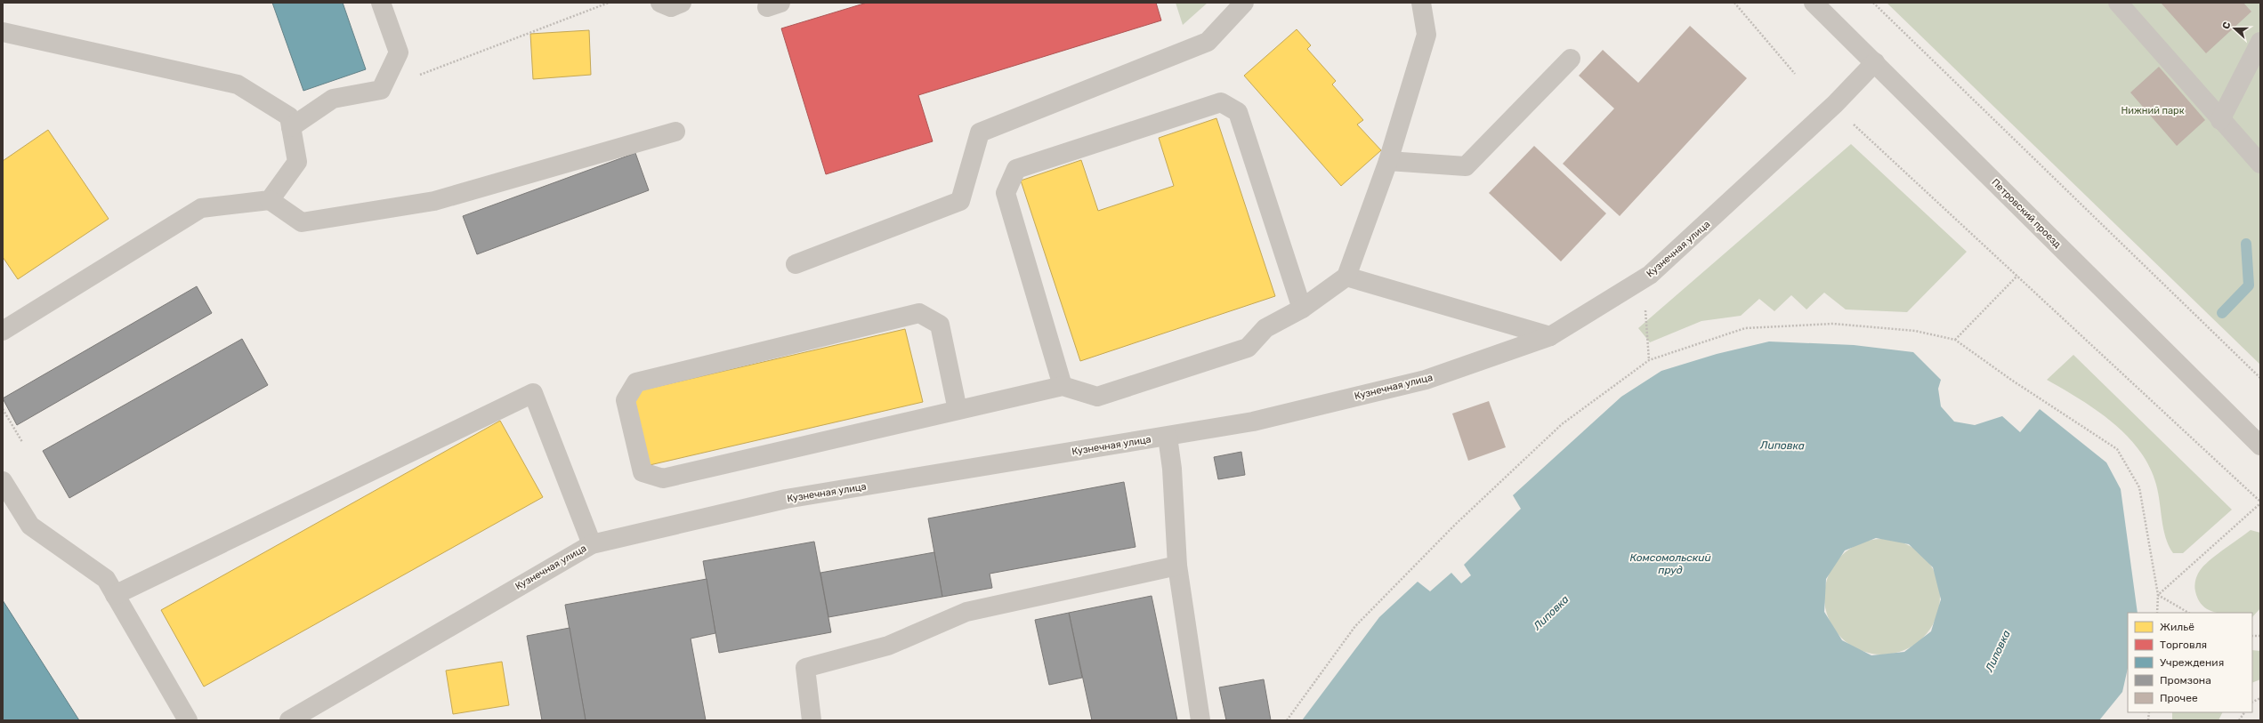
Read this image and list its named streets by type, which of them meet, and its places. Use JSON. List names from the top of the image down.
{
  "streets": {
    "street": ["Петровский проезд", "Кузнечная улица"]
  },
  "crossings": [
    ["Петровский проезд", "Кузнечная улица"]
  ],
  "water": ["Липовка", "Комсомольский пруд"],
  "parks": ["Нижний парк"],
  "legend": [
    "Жильё",
    "Торговля",
    "Учреждения",
    "Промзона",
    "Прочее"
  ],
  "north": "left"
}
